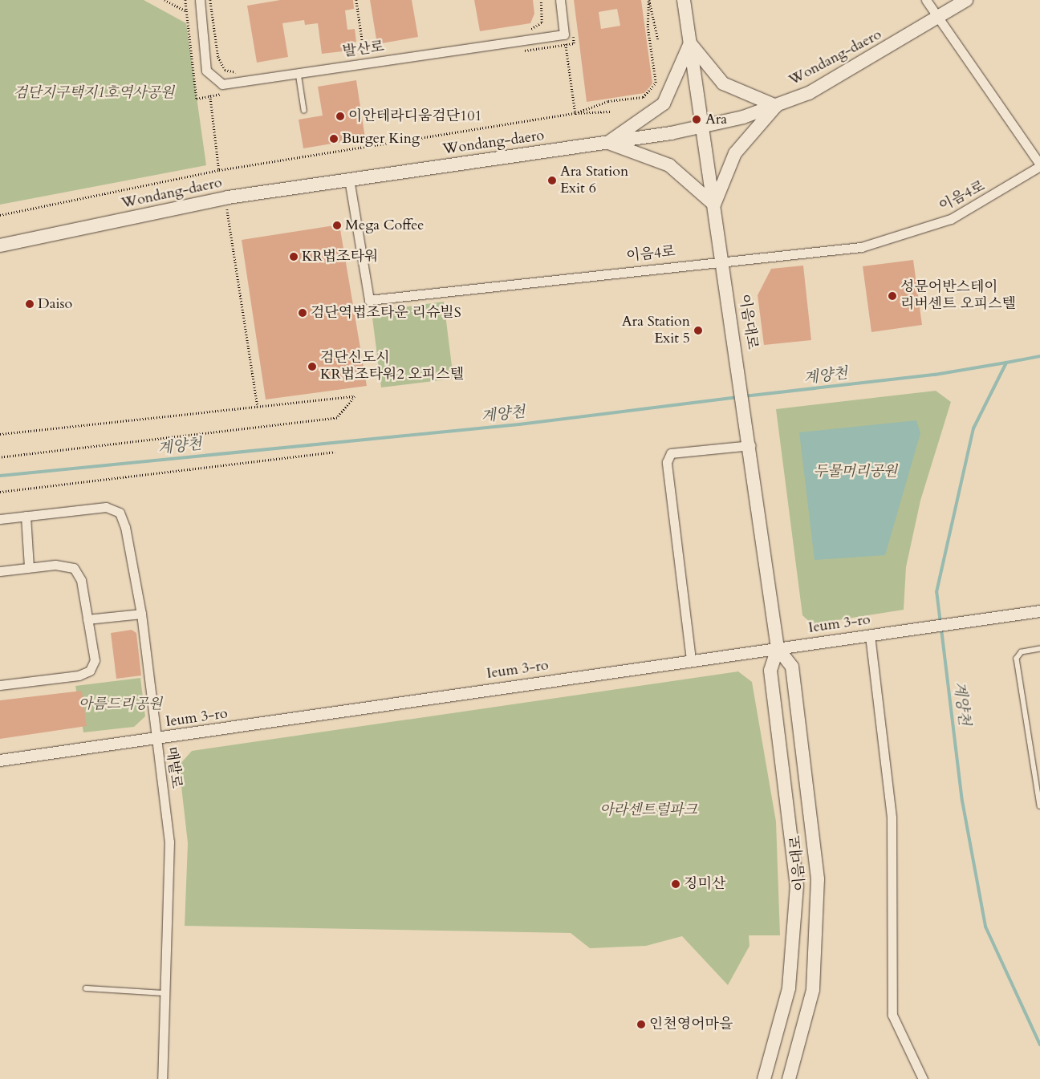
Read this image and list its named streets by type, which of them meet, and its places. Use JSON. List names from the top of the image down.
{
  "streets": {
    "main road": ["Wondang-daero", "이음대로"],
    "street": [
      "발산로",
      "이음4로",
      "Ieum 3-ro",
      "매밭로"
    ]
  },
  "crossings": [
    ["Wondang-daero", "이음4로"],
    ["Wondang-daero", "이음대로"],
    ["이음4로", "이음대로"],
    ["이음대로", "Ieum 3-ro"],
    ["Ieum 3-ro", "매밭로"]
  ],
  "water": ["계양천"],
  "parks": [
    "검단지구택지1호역사공원",
    "두물머리공원",
    "아름드리공원",
    "아라센트럴파크"
  ],
  "places": [
    "이안테라디움검단101",
    "Ara",
    "Burger King",
    "Ara Station Exit 6",
    "Mega Coffee",
    "KR법조타워",
    "성문어반스테이 리버센트 오피스텔",
    "Daiso",
    "검단역법조타운 리슈빌S",
    "Ara Station Exit 5",
    "검단신도시 KR법조타워2 오피스텔",
    "징미산",
    "인천영어마을"
  ]
}
